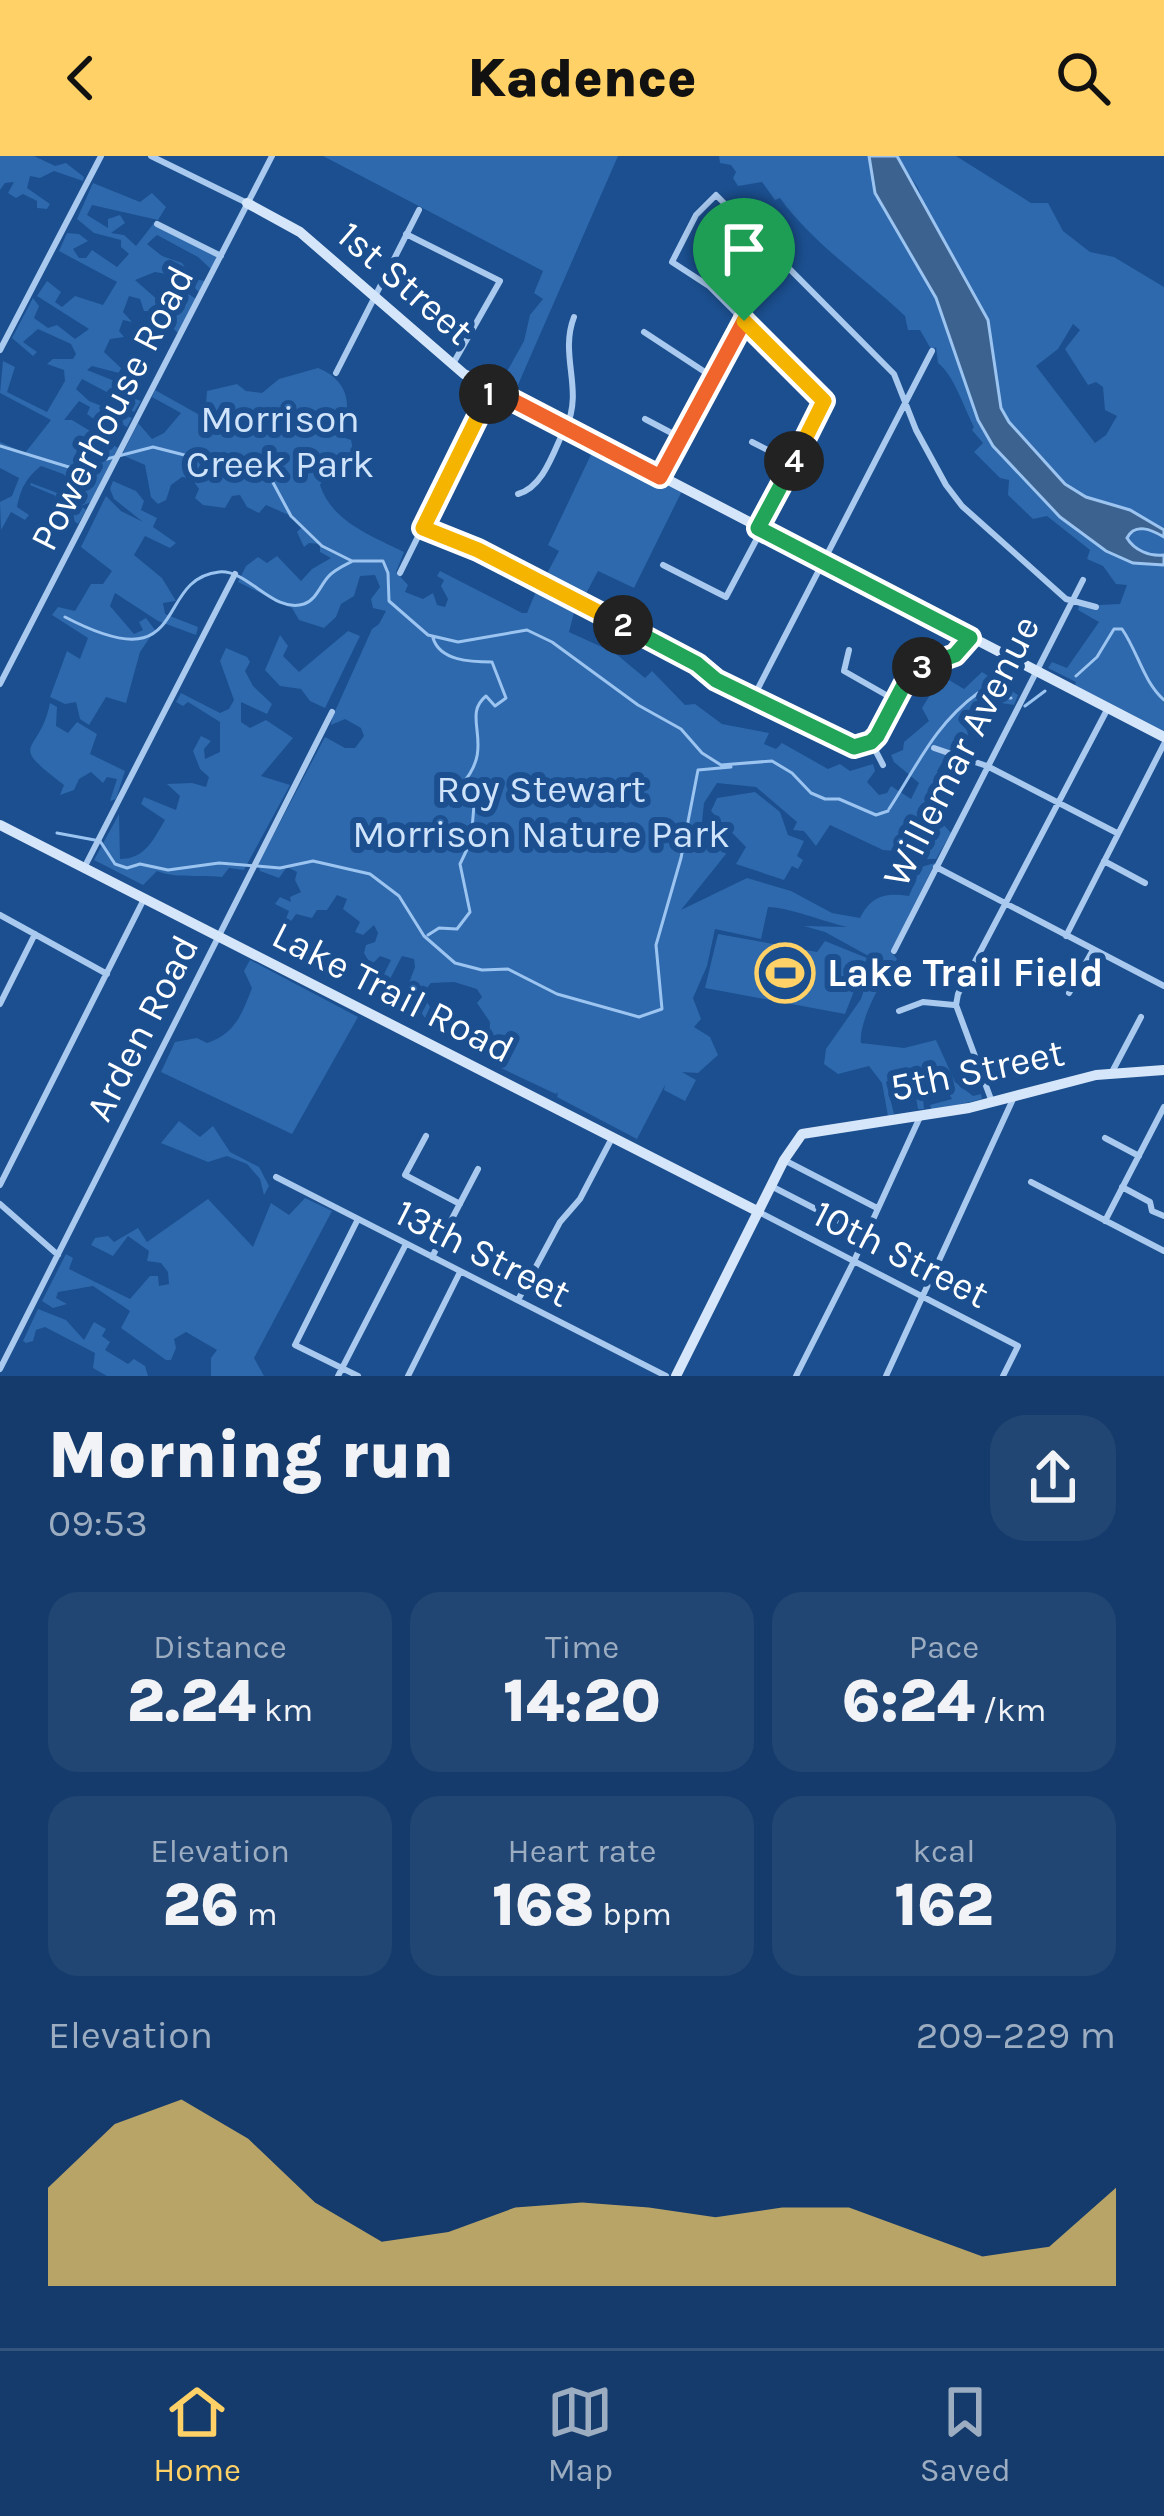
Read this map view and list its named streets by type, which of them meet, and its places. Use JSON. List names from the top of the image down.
{
  "streets": {
    "street": [
      "1st Street",
      "Powerhouse Road",
      "Willemar Avenue",
      "Lake Trail Road",
      "Arden Road",
      "5th Street",
      "13th Street",
      "10th Street"
    ]
  },
  "crossings": [
    ["1st Street", "Powerhouse Road"],
    ["1st Street", "Willemar Avenue"],
    ["Lake Trail Road", "Arden Road"],
    ["Lake Trail Road", "10th Street"]
  ],
  "parks": ["Morrison Creek Park", "Roy Stewart Morrison Nature Park"],
  "places": {
    "sports": ["Lake Trail Field"]
  },
  "page": {
    "header": "Kadence",
    "pins": [
      "1",
      "4",
      "2",
      "3"
    ],
    "heading": ["Morning run", "09:53"],
    "stats": [
      ["Distance", "2.24 km"],
      ["Time", "14:20"],
      ["Pace", "6:24 /km"],
      ["Elevation", "26 m"],
      ["Heart rate", "168 bpm"],
      ["kcal", "162"]
    ],
    "chart": ["Elevation", "209–229 m"],
    "tabs": ["Home", "Map", "Saved"]
  }
}
